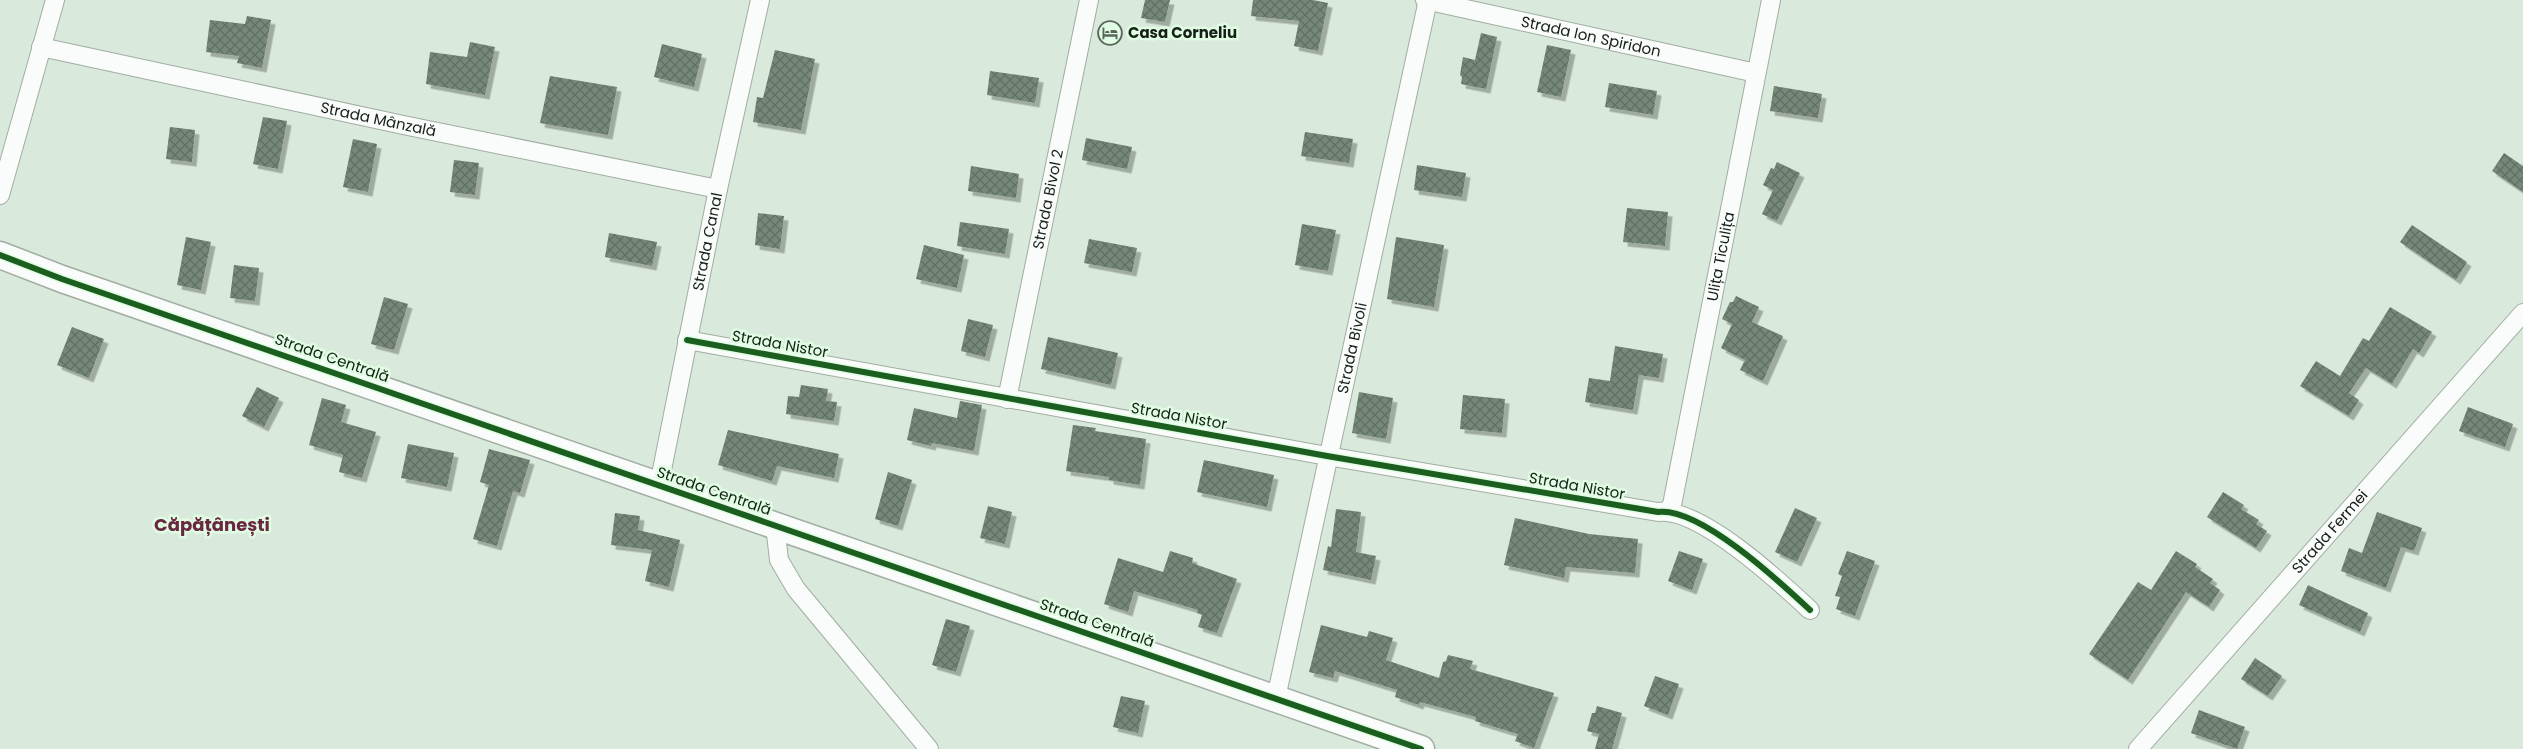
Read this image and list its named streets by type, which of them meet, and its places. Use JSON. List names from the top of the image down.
{
  "streets": {
    "main road": ["Strada Centrală"],
    "street": [
      "Strada Ion Spiridon",
      "Strada Mânzală",
      "Strada Bivol 2",
      "Strada Canal",
      "Ulița Ticulița",
      "Strada Nistor",
      "Strada Bivoli",
      "Strada Fermei"
    ]
  },
  "crossings": [
    ["Strada Ion Spiridon", "Ulița Ticulița"],
    ["Strada Ion Spiridon", "Strada Bivoli"],
    ["Strada Mânzală", "Strada Canal"],
    ["Strada Bivol 2", "Strada Nistor"],
    ["Strada Canal", "Strada Nistor"],
    ["Strada Canal", "Strada Centrală"],
    ["Ulița Ticulița", "Strada Nistor"],
    ["Strada Nistor", "Strada Bivoli"],
    ["Strada Bivoli", "Strada Centrală"]
  ],
  "districts": ["Căpățânești"],
  "places": {
    "hotel": ["Casa Corneliu"]
  }
}
